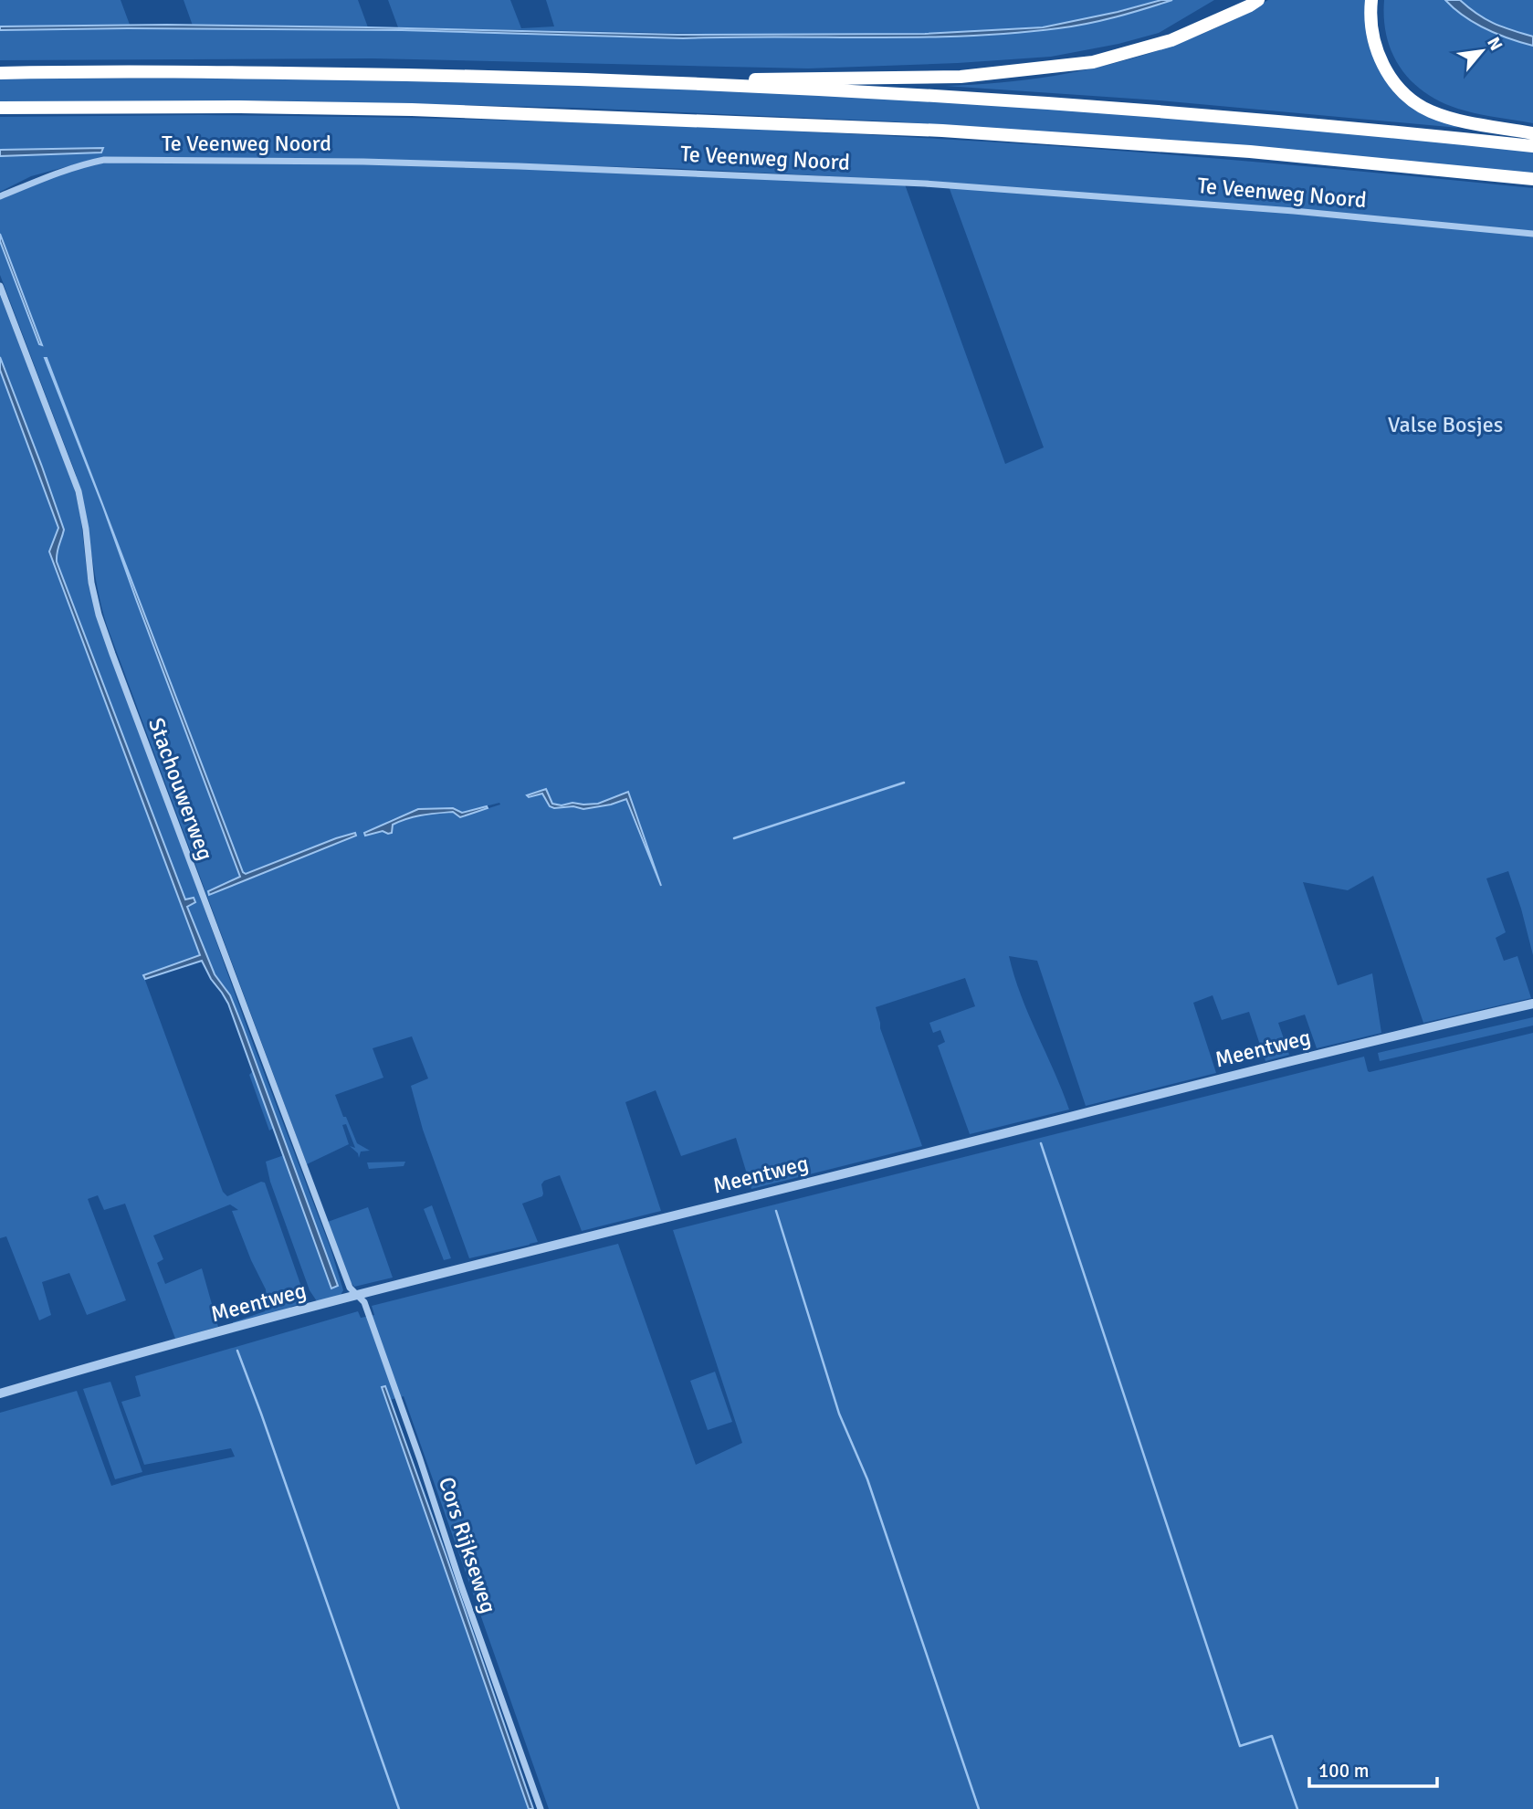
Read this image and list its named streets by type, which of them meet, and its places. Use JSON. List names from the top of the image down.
{
  "streets": {
    "street": [
      "Te Veenweg Noord",
      "Stachouwerweg",
      "Meentweg",
      "Cors Rijkseweg"
    ]
  },
  "crossings": [
    ["Stachouwerweg", "Meentweg"],
    ["Stachouwerweg", "Cors Rijkseweg"],
    ["Meentweg", "Cors Rijkseweg"]
  ],
  "parks": ["Valse Bosjes"],
  "scale_bar": "100 m",
  "north": "top right"
}
